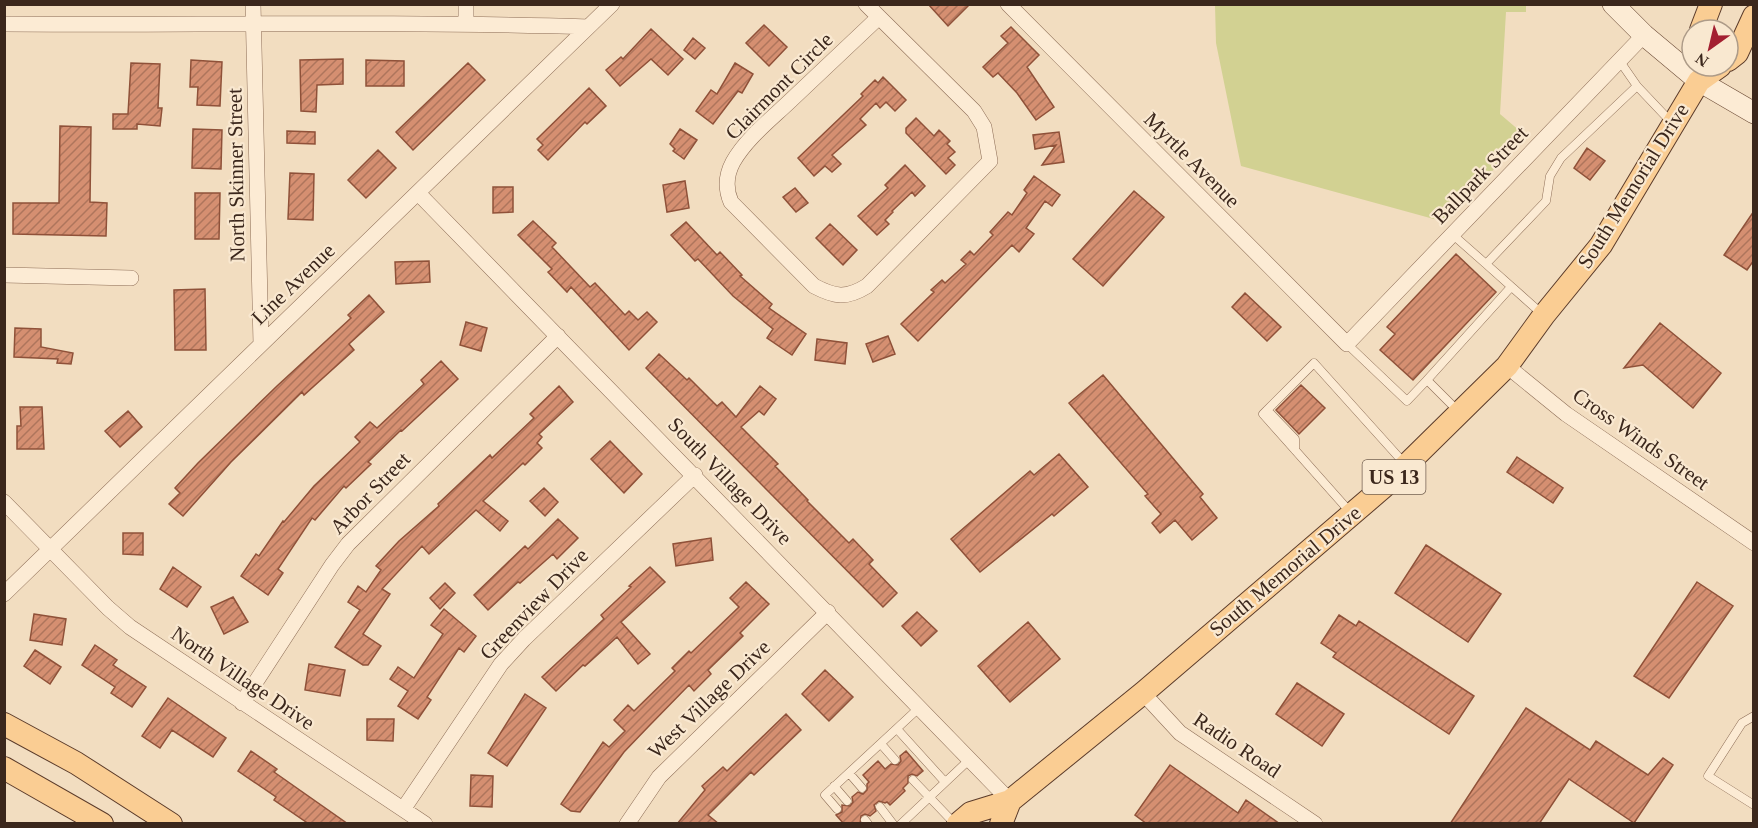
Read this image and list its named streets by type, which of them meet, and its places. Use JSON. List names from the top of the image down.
{
  "streets": {
    "main road": ["South Memorial Drive", "US 13"],
    "street": [
      "Clairmont Circle",
      "Myrtle Avenue",
      "North Skinner Street",
      "Ballpark Street",
      "Line Avenue",
      "Cross Winds Street",
      "South Village Drive",
      "Arbor Street",
      "Greenview Drive",
      "North Village Drive",
      "West Village Drive",
      "Radio Road"
    ]
  },
  "crossings": [
    ["Myrtle Avenue", "Ballpark Street"],
    ["North Skinner Street", "Line Avenue"],
    ["South Memorial Drive", "Cross Winds Street"],
    ["South Memorial Drive", "South Village Drive"],
    ["South Memorial Drive", "Radio Road"],
    ["Line Avenue", "South Village Drive"],
    ["Line Avenue", "North Village Drive"],
    ["South Village Drive", "Arbor Street"],
    ["South Village Drive", "Greenview Drive"],
    ["South Village Drive", "West Village Drive"],
    ["Arbor Street", "North Village Drive"],
    ["Greenview Drive", "North Village Drive"]
  ],
  "north": "bottom left"
}
